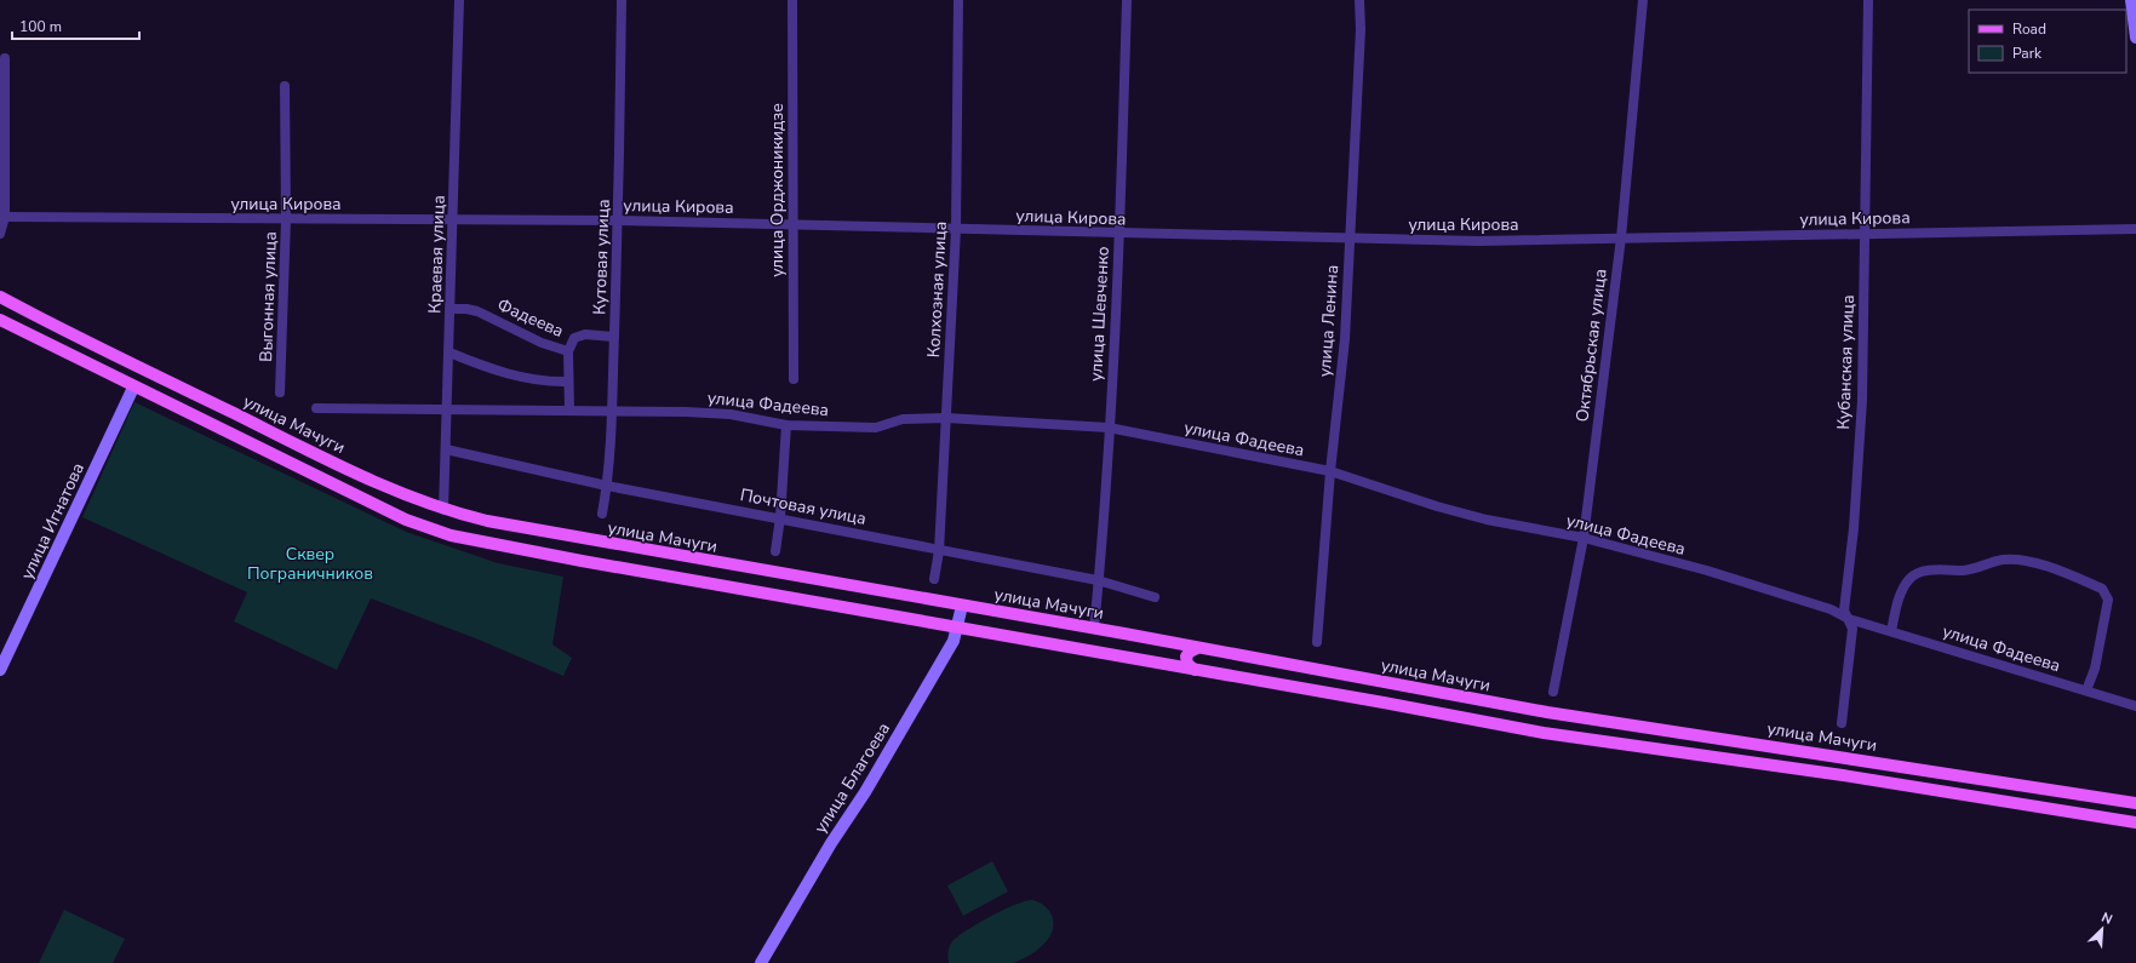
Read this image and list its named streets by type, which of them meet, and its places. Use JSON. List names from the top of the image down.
{
  "streets": {
    "main road": ["улица Мачуги"],
    "street": [
      "улица Орджоникидзе",
      "улица Кирова",
      "Краевая улица",
      "Кутовая улица",
      "Колхозная улица",
      "Выгонная улица",
      "улица Шевченко",
      "Фадеева",
      "улица Ленина",
      "Октябрьская улица",
      "Кубанская улица",
      "улица Фадеева",
      "Почтовая улица",
      "улица Игнатова",
      "улица Благоева"
    ]
  },
  "crossings": [
    ["улица Орджоникидзе", "улица Кирова"],
    ["улица Кирова", "Краевая улица"],
    ["улица Кирова", "Кутовая улица"],
    ["улица Кирова", "Колхозная улица"],
    ["улица Кирова", "Выгонная улица"],
    ["улица Кирова", "улица Шевченко"],
    ["улица Кирова", "улица Ленина"],
    ["улица Кирова", "Октябрьская улица"],
    ["улица Кирова", "Кубанская улица"],
    ["Краевая улица", "Фадеева"],
    ["Краевая улица", "улица Фадеева"],
    ["Краевая улица", "улица Мачуги"],
    ["Краевая улица", "Почтовая улица"],
    ["Кутовая улица", "улица Фадеева"],
    ["Кутовая улица", "Почтовая улица"],
    ["Колхозная улица", "улица Фадеева"],
    ["Колхозная улица", "Почтовая улица"],
    ["улица Шевченко", "улица Фадеева"],
    ["улица Шевченко", "улица Мачуги"],
    ["улица Шевченко", "Почтовая улица"],
    ["Фадеева", "улица Фадеева"],
    ["улица Ленина", "улица Фадеева"],
    ["Октябрьская улица", "улица Фадеева"],
    ["Кубанская улица", "улица Фадеева"],
    ["улица Мачуги", "улица Игнатова"],
    ["улица Мачуги", "улица Благоева"]
  ],
  "parks": ["Сквер Пограничников"],
  "legend": ["Road", "Park"],
  "scale_bar": "100 m",
  "north": "top right"
}
